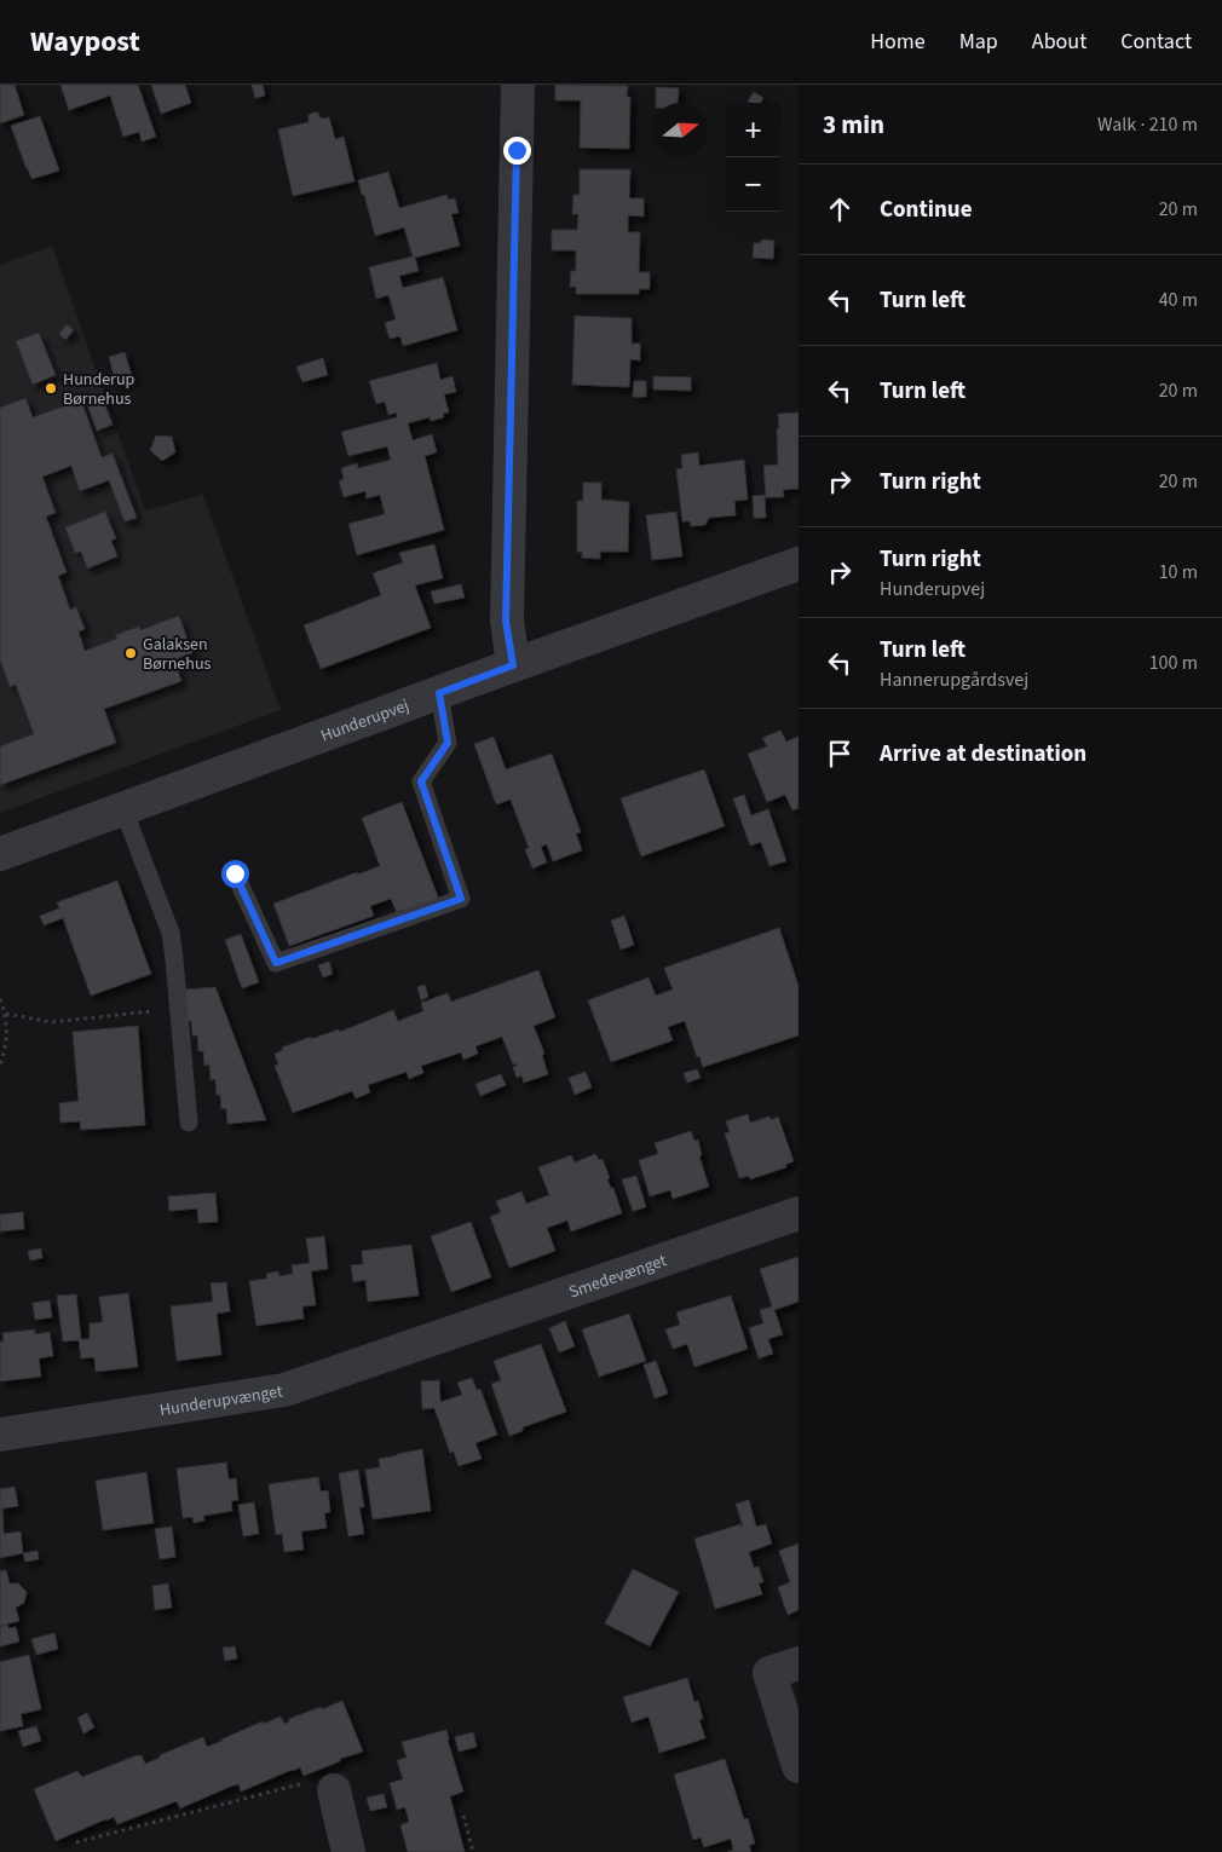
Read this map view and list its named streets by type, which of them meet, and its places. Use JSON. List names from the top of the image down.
{
  "streets": {
    "street": ["Hunderupvej", "Smedevænget", "Hunderupvænget"]
  },
  "crossings": [
    ["Smedevænget", "Hunderupvænget"]
  ],
  "places": ["Hunderup Børnehus", "Galaksen Børnehus"],
  "north": "right",
  "page": {
    "header": "Waypost",
    "nav": [
      "Home",
      "Map",
      "About",
      "Contact"
    ],
    "heading": ["3 min", "Walk · 210 m"],
    "map_buttons": ["+", "−"],
    "list": [
      ["Continue", "20 m"],
      ["Turn left", "40 m"],
      ["Turn left", "20 m"],
      ["Turn right", "20 m"],
      ["Turn right", "Hunderupvej", "10 m"],
      ["Turn left", "Hannerupgårdsvej", "100 m"],
      "Arrive at destination"
    ]
  }
}
